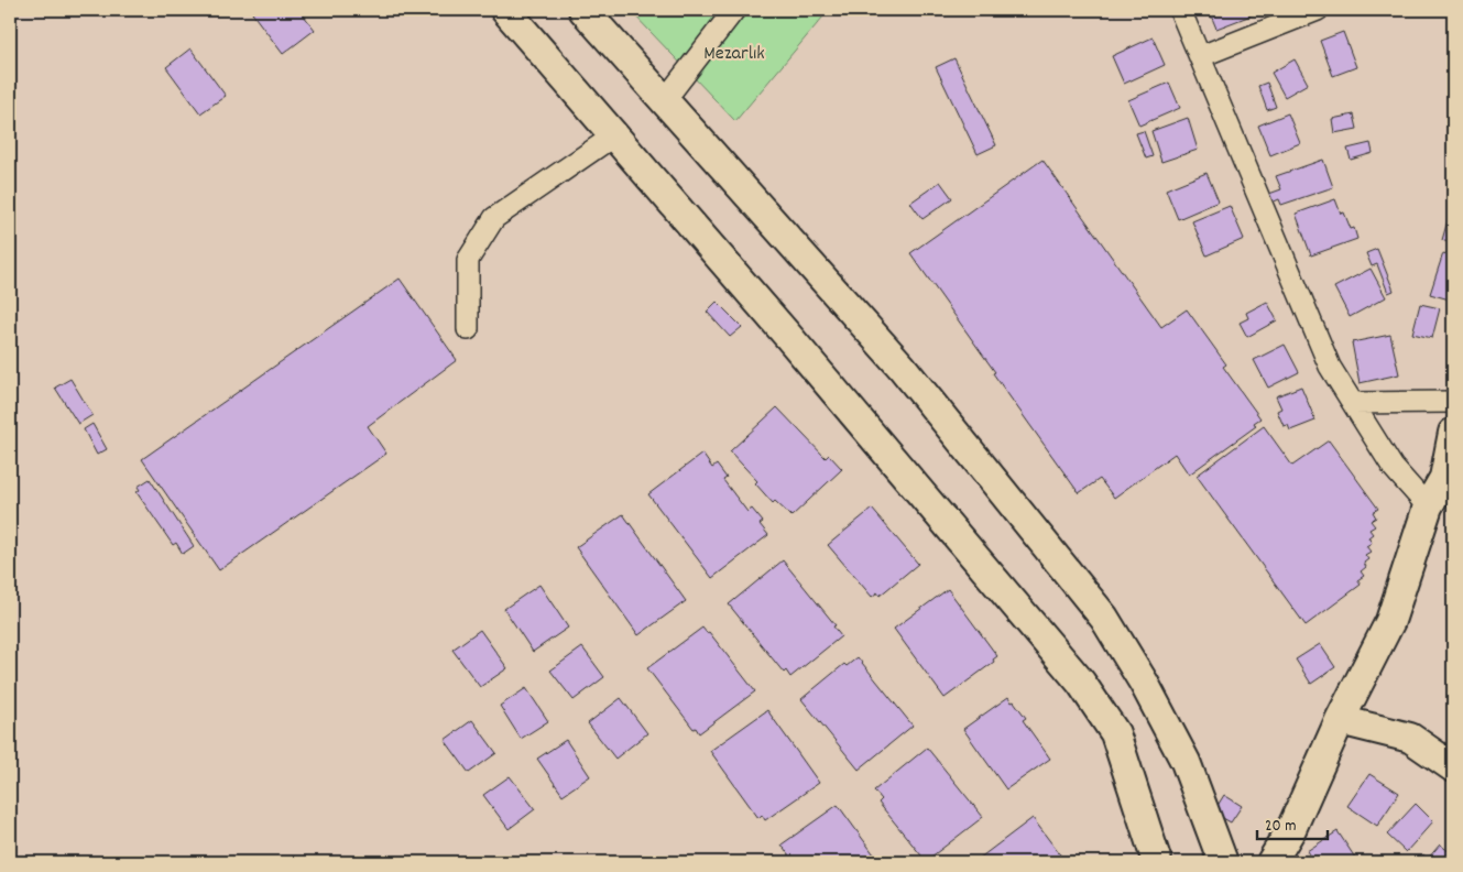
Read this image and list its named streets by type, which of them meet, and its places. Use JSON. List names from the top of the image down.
{
  "parks": ["Mezarlık"],
  "scale_bar": "20 m"
}
